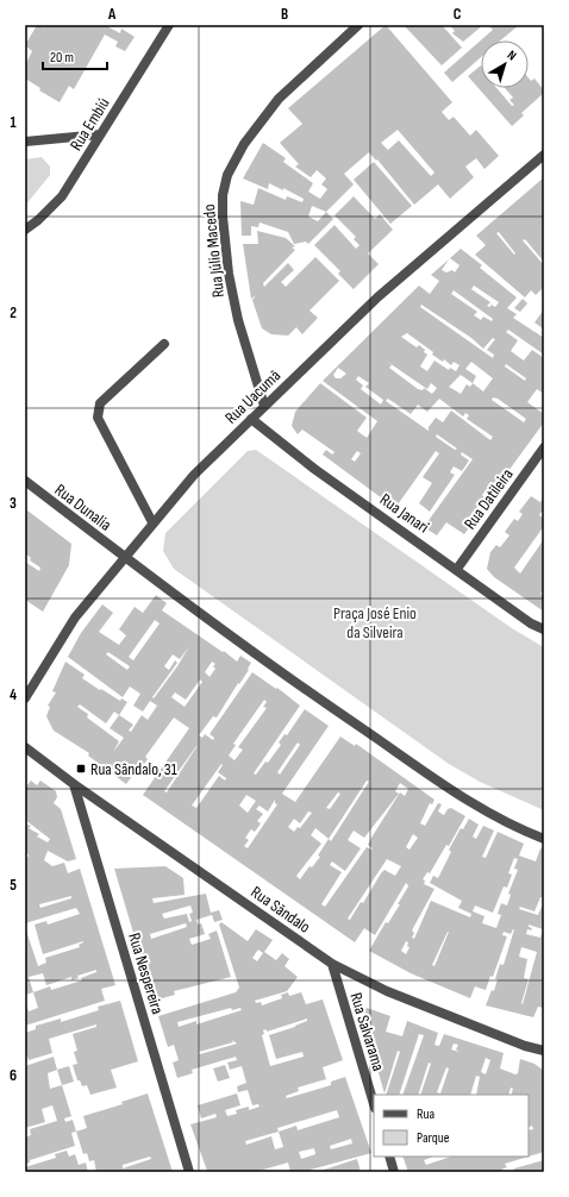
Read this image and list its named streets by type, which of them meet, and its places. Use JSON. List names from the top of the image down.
{
  "streets": {
    "street": [
      "Rua Embiú",
      "Rua Júlio Macedo",
      "Rua Uacumã",
      "Rua Datileira",
      "Rua Dunalia",
      "Rua Janari",
      "Rua Sãndalo",
      "Rua Nespereira",
      "Rua Salvarama"
    ]
  },
  "crossings": [
    ["Rua Júlio Macedo", "Rua Uacumã"],
    ["Rua Uacumã", "Rua Dunalia"],
    ["Rua Uacumã", "Rua Janari"],
    ["Rua Datileira", "Rua Janari"],
    ["Rua Sãndalo", "Rua Nespereira"],
    ["Rua Sãndalo", "Rua Salvarama"]
  ],
  "parks": ["Praça José Enio da Silveira"],
  "places": {
    "transit": ["Rua Sândalo, 31"]
  },
  "legend": ["Rua", "Parque"],
  "scale_bar": "20 m",
  "north": "top right",
  "grid": {
    "columns": ["A", "B", "C"],
    "rows": [
      "1",
      "2",
      "3",
      "4",
      "5",
      "6"
    ]
  }
}
